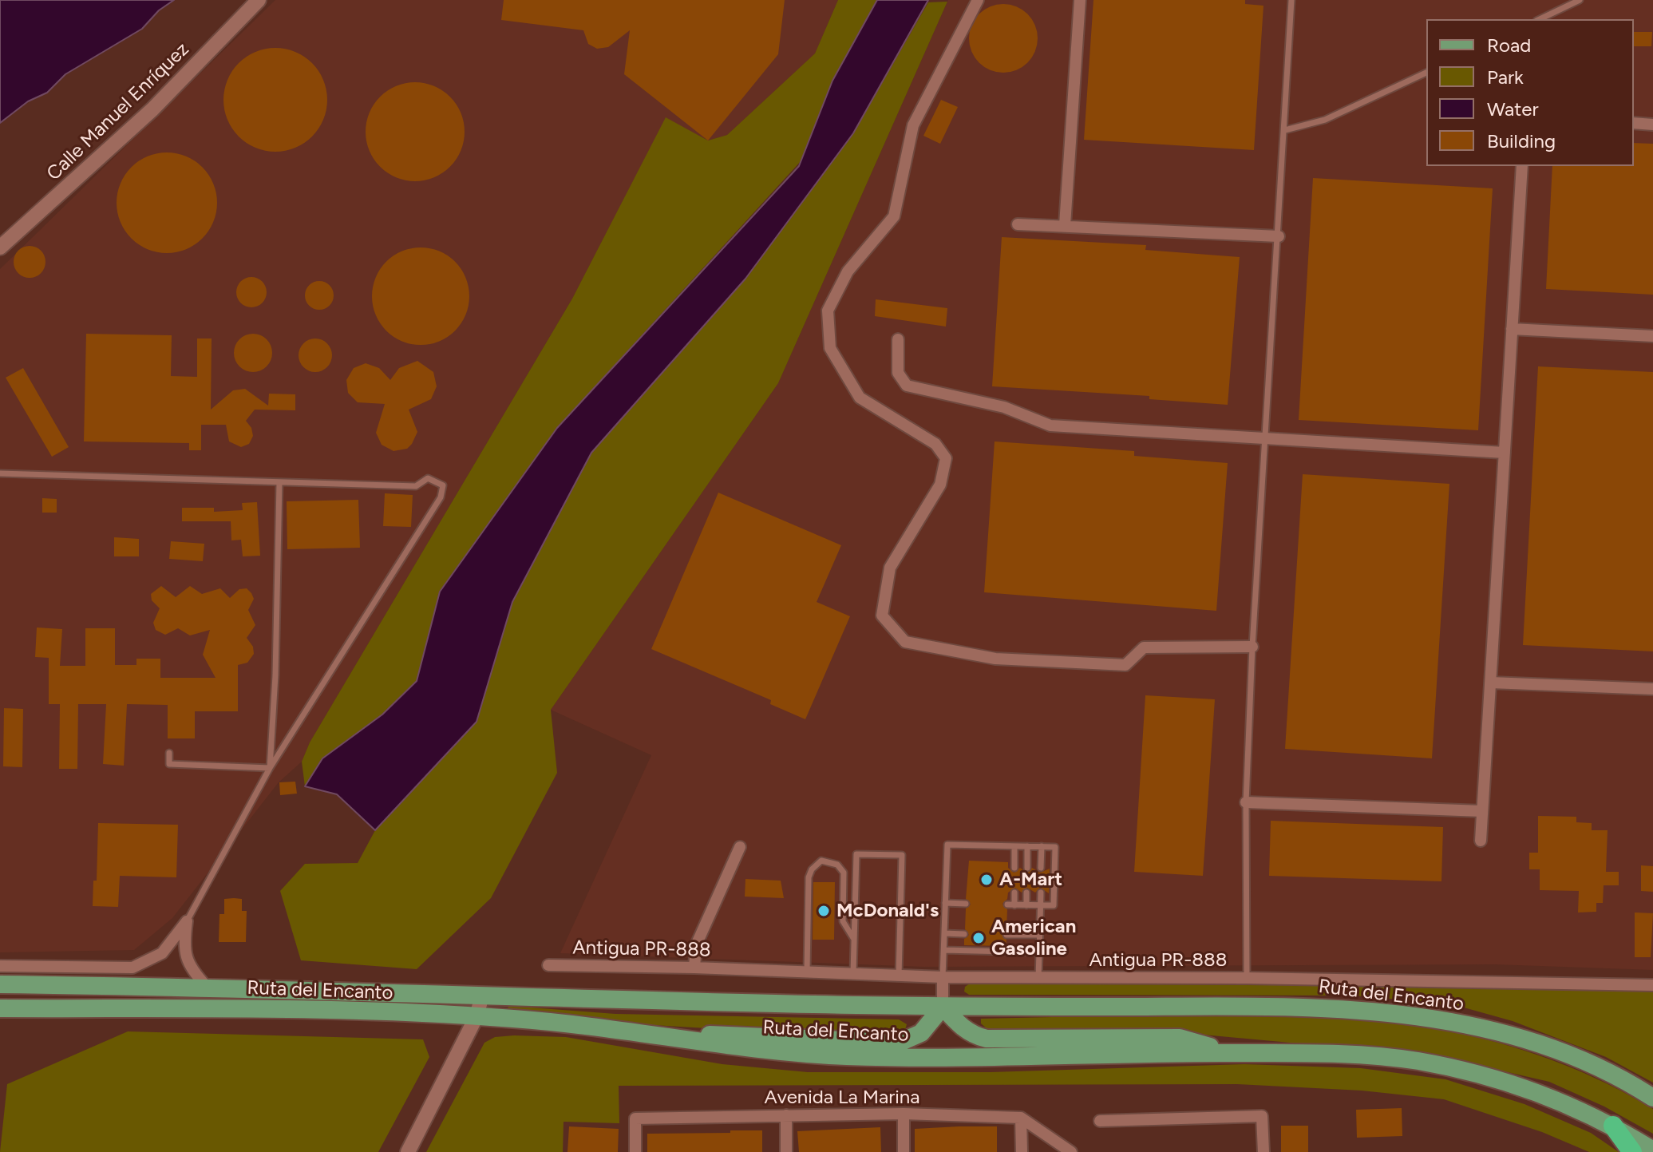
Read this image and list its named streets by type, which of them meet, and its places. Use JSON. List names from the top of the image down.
{
  "streets": {
    "main road": ["Ruta del Encanto"],
    "street": ["Calle Manuel Enríquez", "Antigua PR-888", "Avenida La Marina"]
  },
  "places": ["A-Mart", "McDonald's", "American Gasoline"],
  "legend": [
    "Road",
    "Park",
    "Water",
    "Building"
  ]
}
